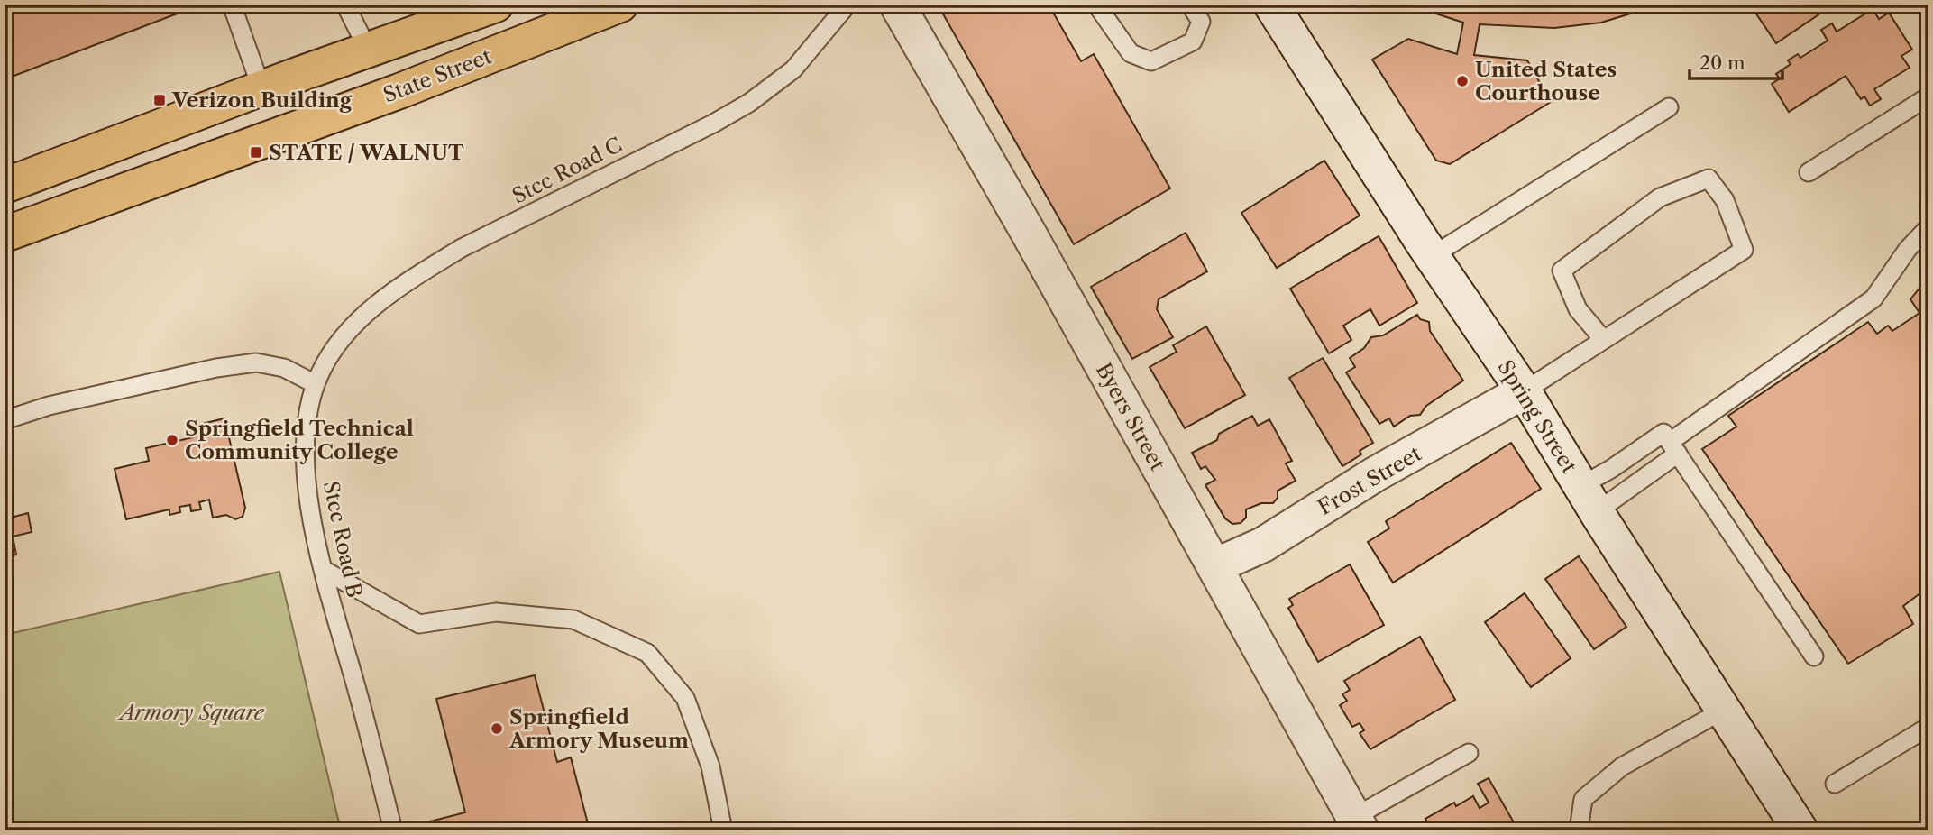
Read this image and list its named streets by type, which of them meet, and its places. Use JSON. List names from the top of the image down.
{
  "streets": {
    "main road": ["State Street"],
    "street": ["Byers Street", "Spring Street", "Frost Street"],
    "lane": ["Stcc Road C", "Stcc Road B"]
  },
  "crossings": [
    ["Stcc Road C", "Stcc Road B"],
    ["Byers Street", "Frost Street"],
    ["Spring Street", "Frost Street"]
  ],
  "parks": ["Armory Square"],
  "places": {
    "other": ["United States Courthouse", "Springfield Technical Community College", "Springfield Armory Museum"],
    "transit": ["Verizon Building", "STATE / WALNUT"]
  },
  "scale_bar": "20 m"
}
